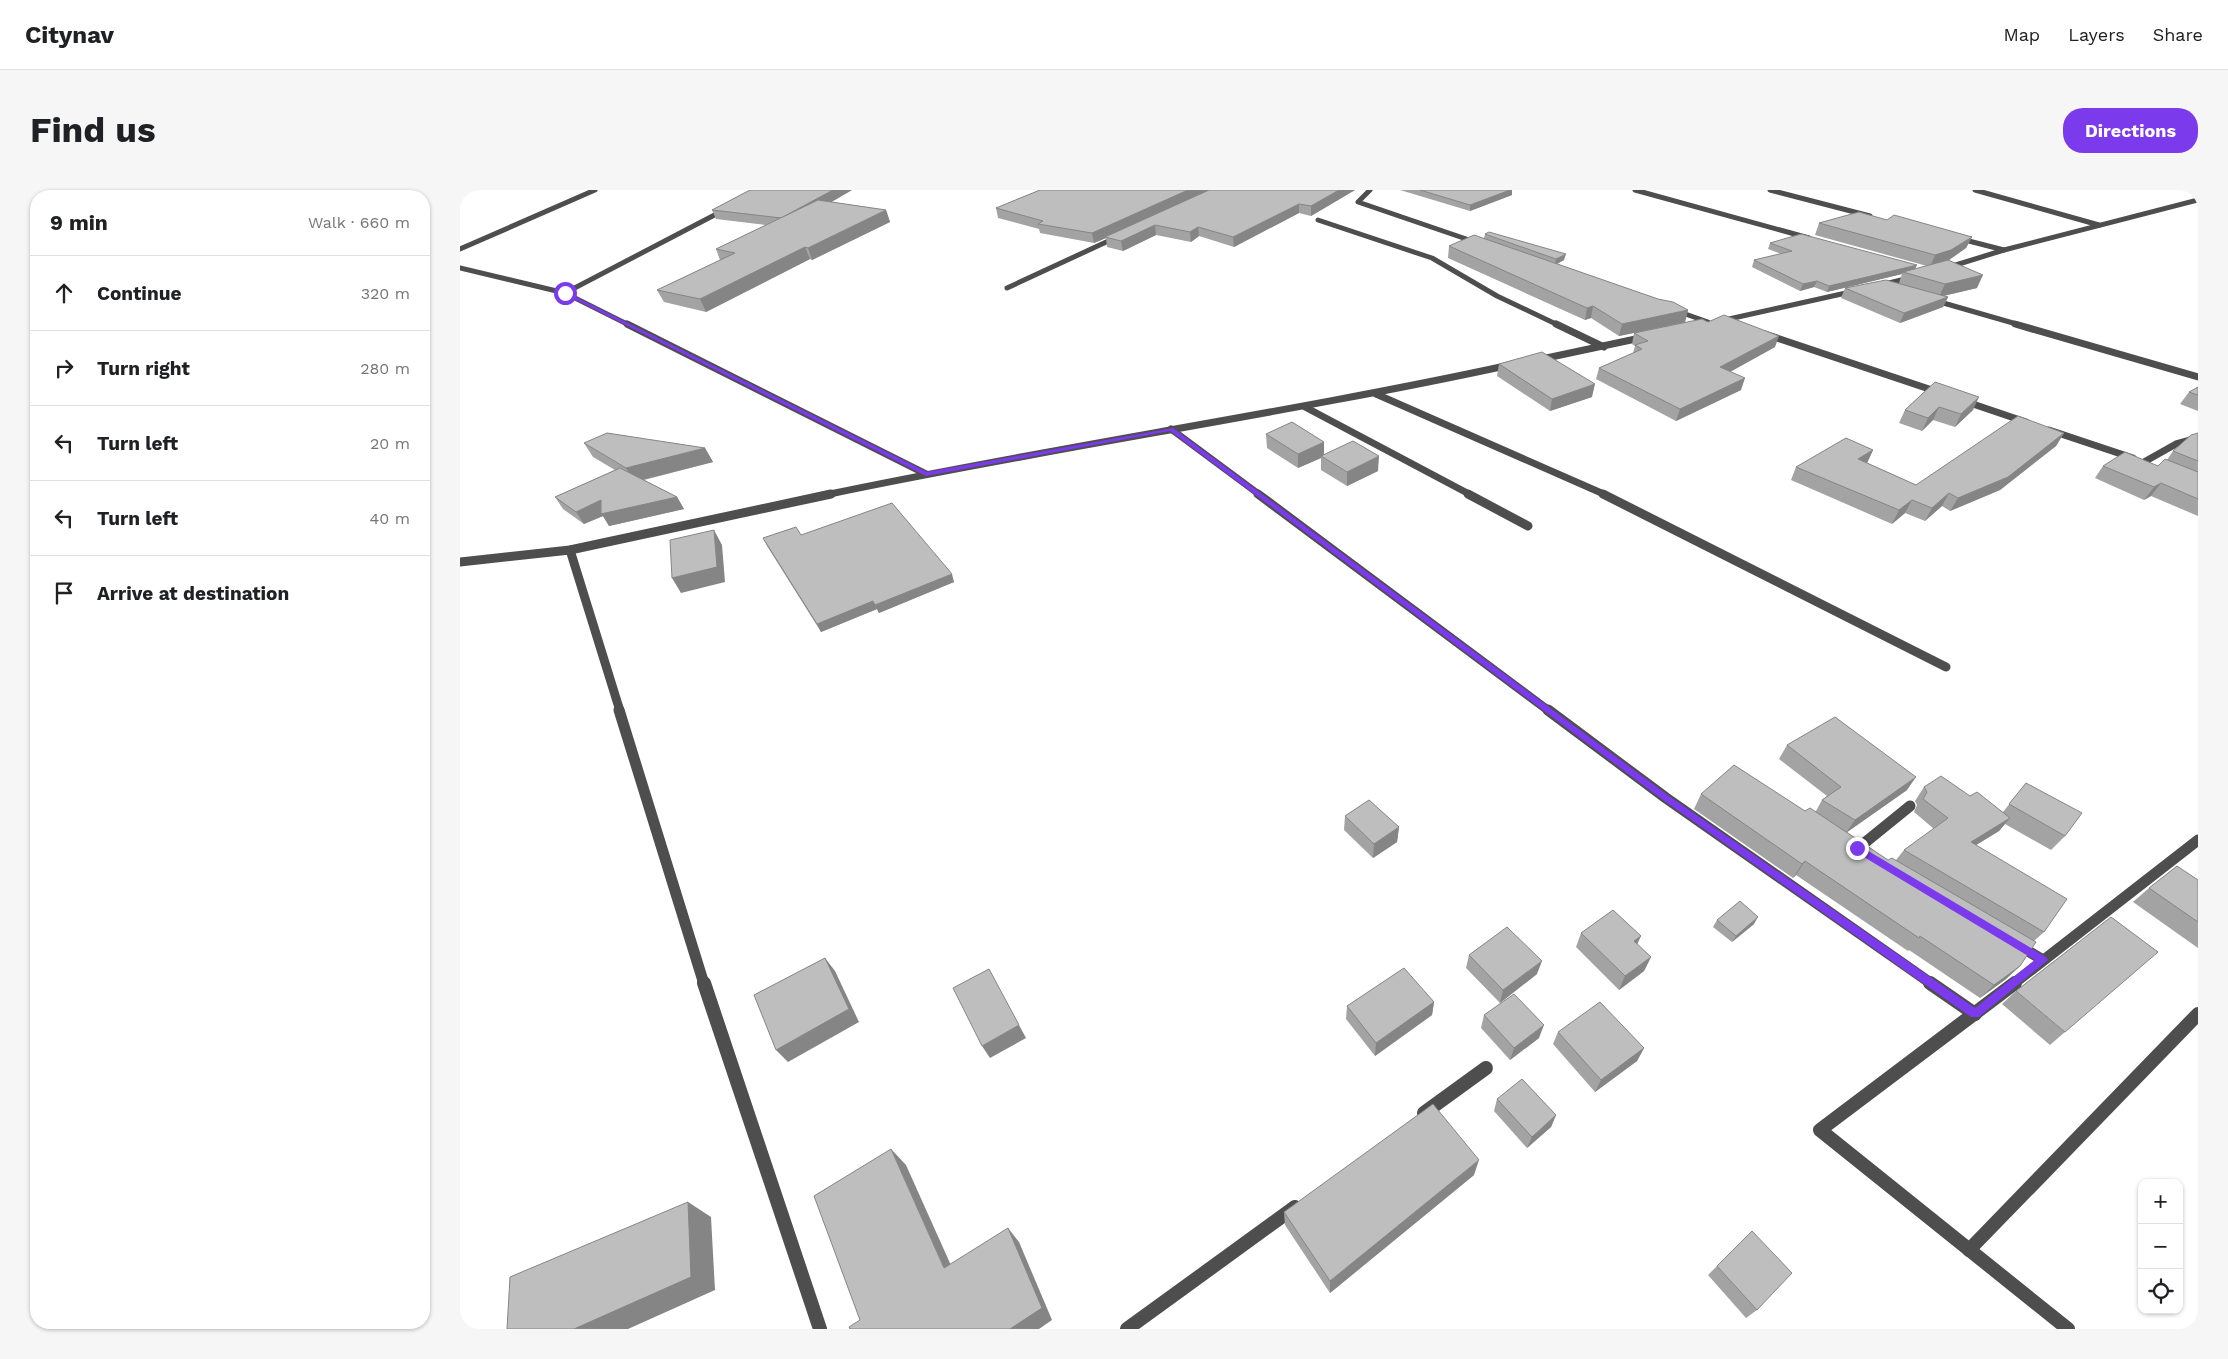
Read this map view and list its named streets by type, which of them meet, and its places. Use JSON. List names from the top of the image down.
{
  "page": {
    "header": "Citynav",
    "nav": ["Map", "Layers", "Share"],
    "buttons": "Directions",
    "title": "Find us",
    "heading": ["9 min", "Walk · 660 m"],
    "list": [
      ["Continue", "320 m"],
      ["Turn right", "280 m"],
      ["Turn left", "20 m"],
      ["Turn left", "40 m"],
      "Arrive at destination"
    ],
    "map_buttons": ["+", "−"]
  }
}
